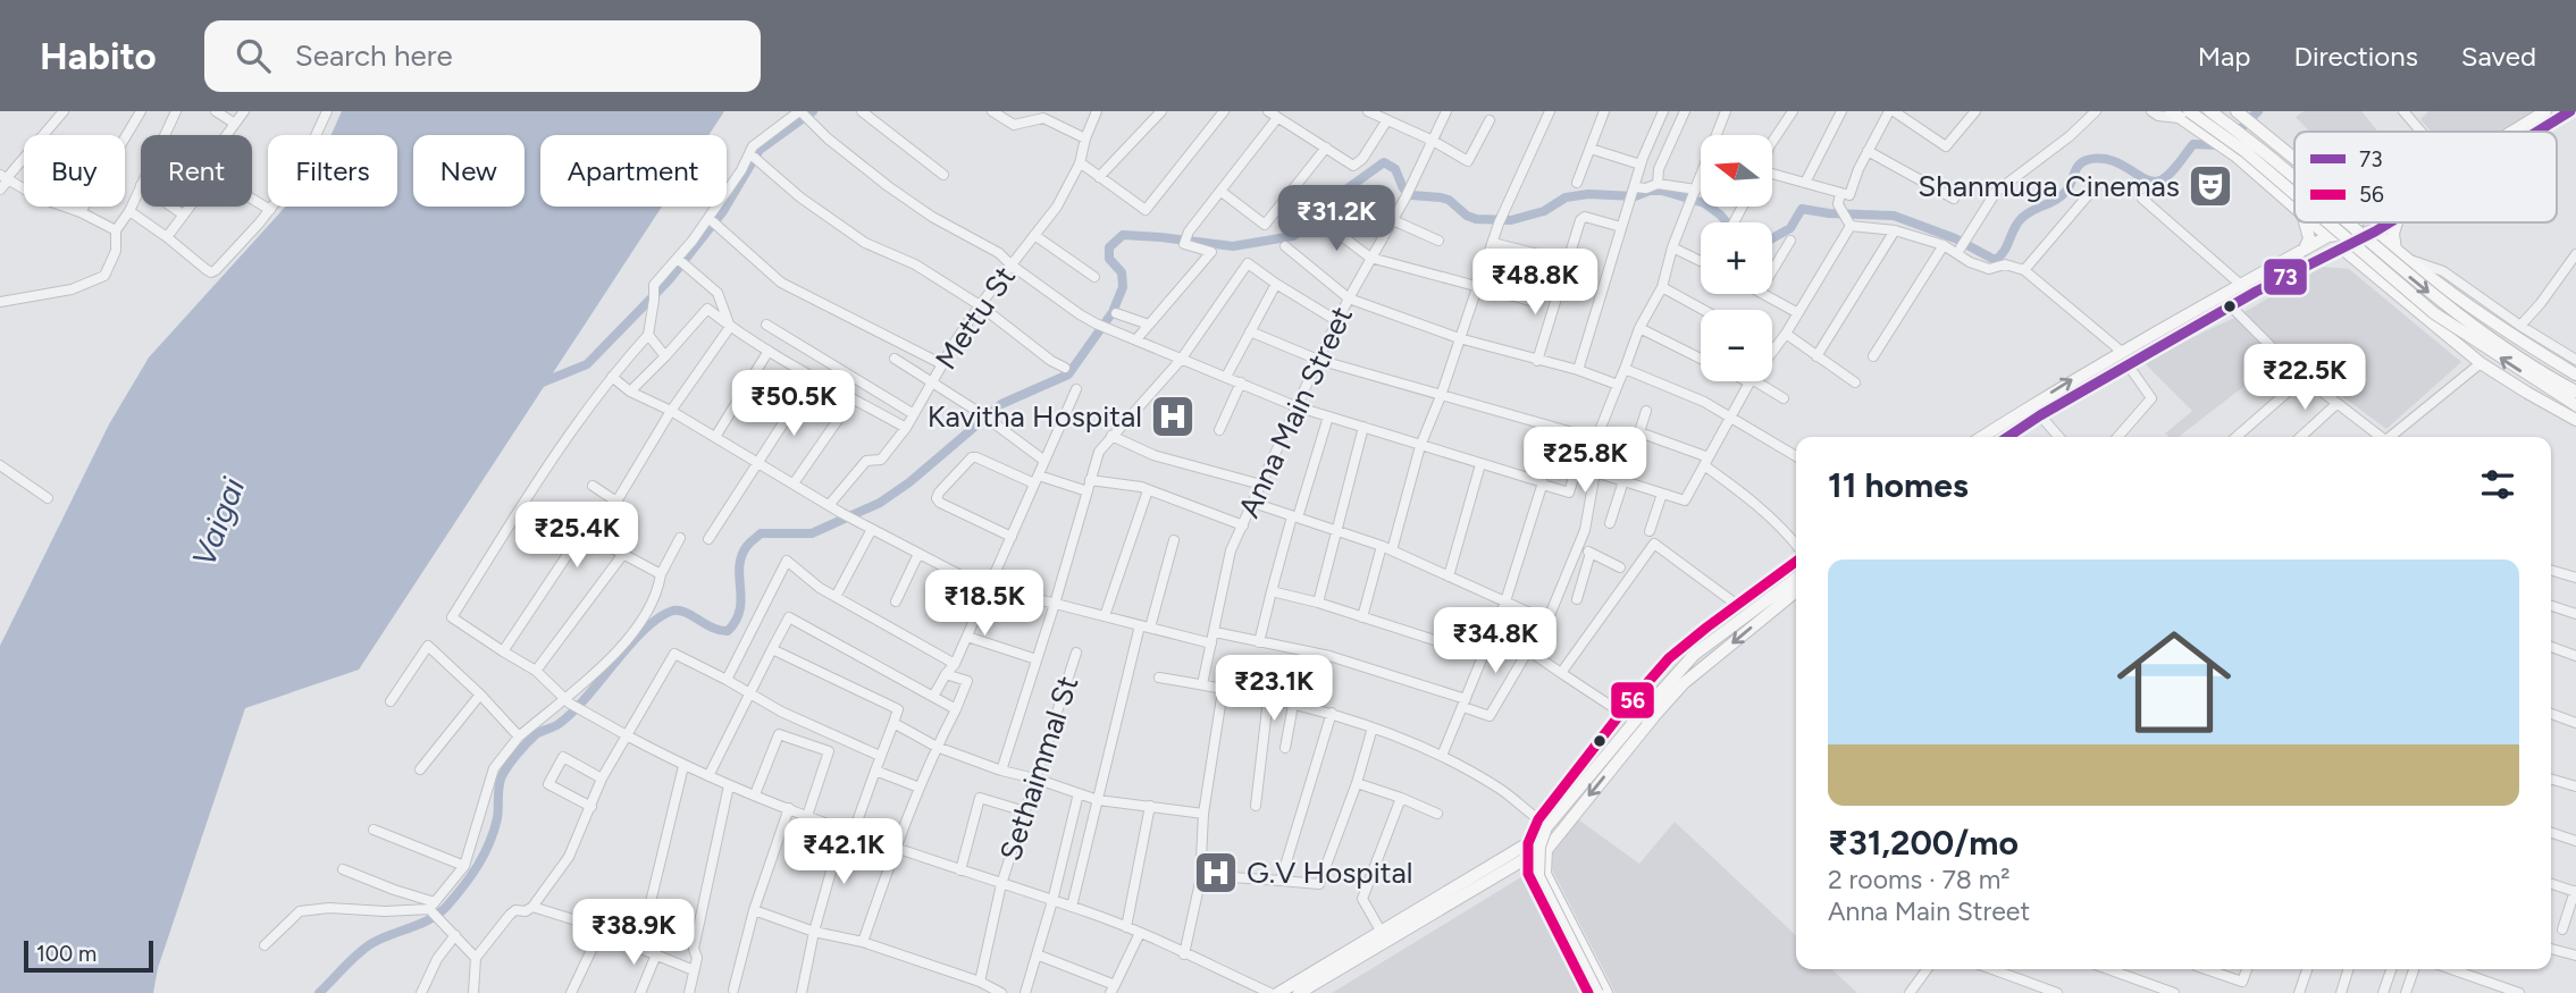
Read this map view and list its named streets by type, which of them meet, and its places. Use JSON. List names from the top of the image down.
{
  "streets": {
    "street": ["Mettu St", "Anna Main Street", "Sethaimmal St"]
  },
  "water": ["Vaigai"],
  "places": {
    "theatre": ["Shanmuga Cinemas"],
    "hospital": ["Kavitha Hospital", "G.V Hospital"]
  },
  "lines": ["transit line 73", "transit line 56"],
  "legend": ["73", "56"],
  "scale_bar": "100 m",
  "north": "left",
  "page": {
    "header": "Habito",
    "search": "Search here",
    "nav": ["Map", "Directions", "Saved"],
    "map_buttons": ["+", "−"],
    "chip": [
      "Buy",
      "Rent",
      "Filters",
      "New",
      "Apartment"
    ],
    "price": [
      "₹31.2K",
      "₹48.8K",
      "₹22.5K",
      "₹50.5K",
      "₹25.8K",
      "₹25.4K",
      "₹18.5K",
      "₹34.8K",
      "₹23.1K",
      "₹42.1K",
      "₹38.9K"
    ],
    "heading": "11 homes",
    "list": [
      {
        "name": "₹31,200/mo",
        "note": "2 rooms · 78 m² · Anna Main Street"
      }
    ],
    "scale": "100 m"
  }
}
